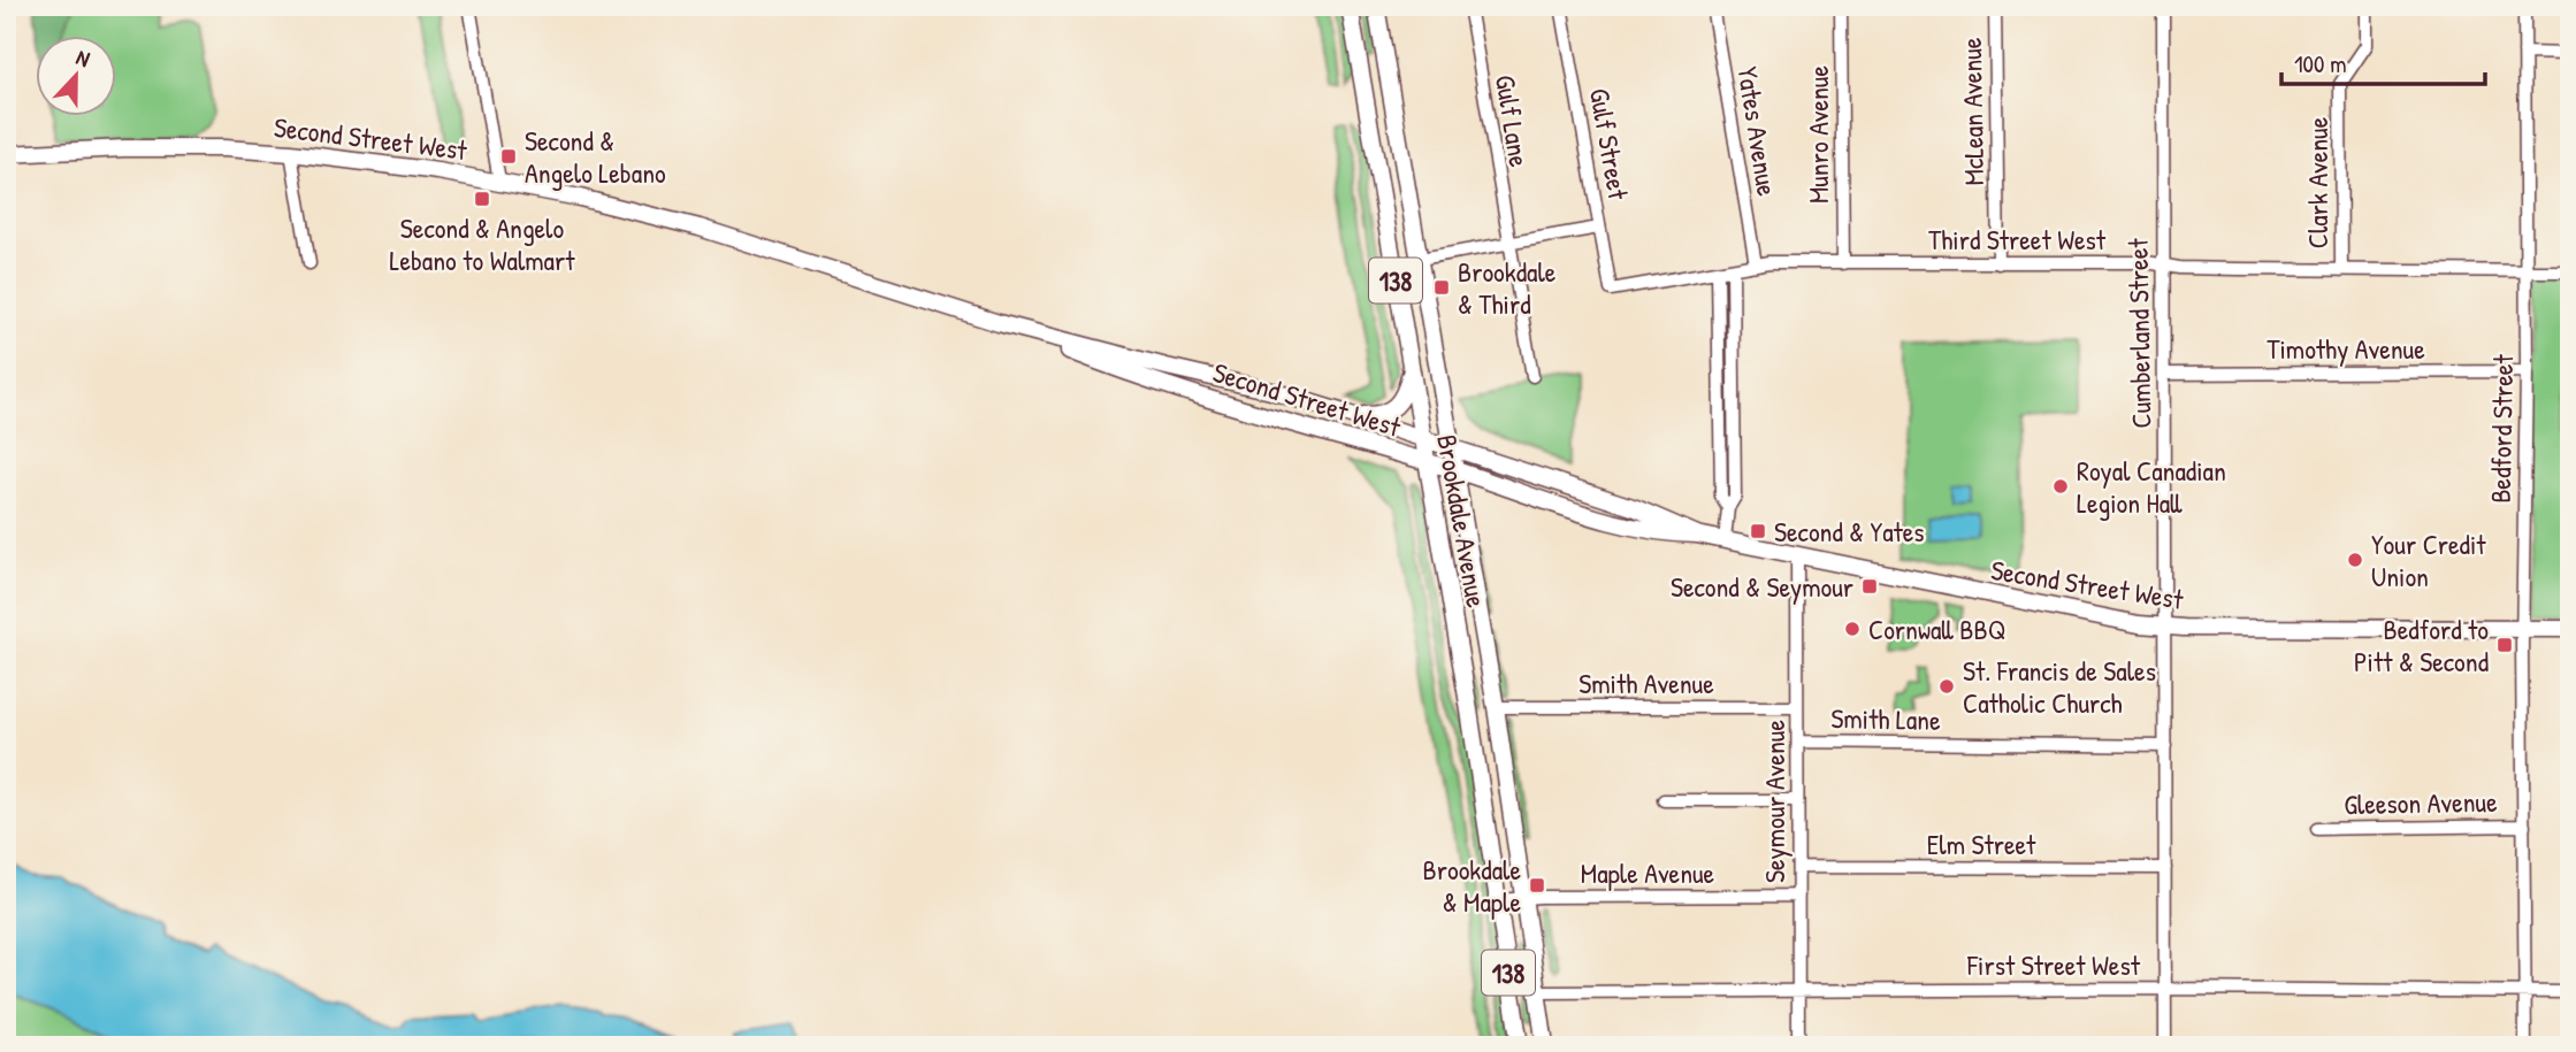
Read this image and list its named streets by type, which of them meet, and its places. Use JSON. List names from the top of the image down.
{
  "streets": {
    "main road": ["Second Street West", "138", "Brookdale Avenue"],
    "street": [
      "McLean Avenue",
      "Gulf Lane",
      "Yates Avenue",
      "Munro Avenue",
      "Gulf Street",
      "Clark Avenue",
      "Third Street West",
      "Cumberland Street",
      "Timothy Avenue",
      "Bedford Street",
      "Smith Avenue",
      "Smith Lane",
      "Seymour Avenue",
      "Gleeson Avenue",
      "Elm Street",
      "Maple Avenue",
      "First Street West"
    ]
  },
  "crossings": [
    ["McLean Avenue", "Third Street West"],
    ["Yates Avenue", "Third Street West"],
    ["Munro Avenue", "Third Street West"],
    ["Second Street West", "Cumberland Street"],
    ["Second Street West", "Bedford Street"],
    ["Second Street West", "Brookdale Avenue"],
    ["Second Street West", "Seymour Avenue"],
    ["Gulf Street", "Third Street West"],
    ["Clark Avenue", "Third Street West"],
    ["Third Street West", "Cumberland Street"],
    ["Third Street West", "Bedford Street"],
    ["Cumberland Street", "Timothy Avenue"],
    ["Cumberland Street", "Smith Lane"],
    ["Cumberland Street", "Elm Street"],
    ["Cumberland Street", "First Street West"],
    ["Timothy Avenue", "Bedford Street"],
    ["Bedford Street", "Gleeson Avenue"],
    ["Bedford Street", "First Street West"],
    ["Brookdale Avenue", "Smith Avenue"],
    ["Brookdale Avenue", "Maple Avenue"],
    ["Brookdale Avenue", "First Street West"],
    ["Smith Avenue", "Seymour Avenue"],
    ["Smith Lane", "Seymour Avenue"],
    ["Seymour Avenue", "Elm Street"],
    ["Seymour Avenue", "Maple Avenue"],
    ["Seymour Avenue", "First Street West"]
  ],
  "places": {
    "transit": [
      "Second & Angelo Lebano",
      "Second & Angelo Lebano to Walmart",
      "Brookdale & Third",
      "Second & Yates",
      "Second & Seymour",
      "Bedford to Pitt & Second",
      "Brookdale & Maple"
    ],
    "other": [
      "Royal Canadian Legion Hall",
      "Your Credit Union",
      "Cornwall BBQ",
      "St. Francis de Sales Catholic Church"
    ]
  },
  "scale_bar": "100 m",
  "north": "top"
}
